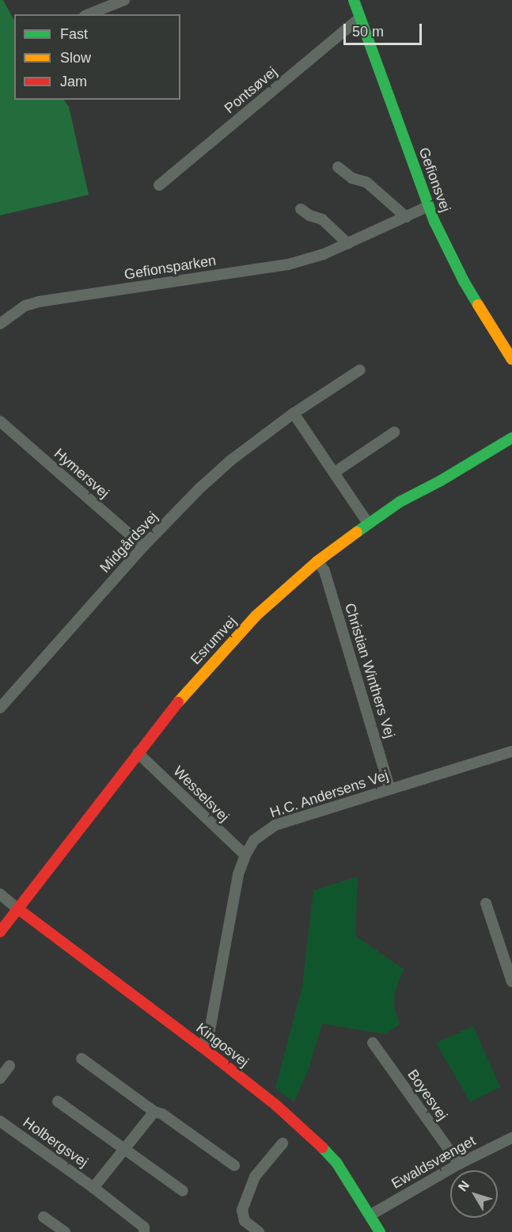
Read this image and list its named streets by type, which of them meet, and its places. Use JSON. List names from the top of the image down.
{
  "streets": {
    "main road": ["Gefionsvej", "Esrumvej", "Kingosvej"],
    "street": [
      "Pontsøvej",
      "Gefionsparken",
      "Hymersvej",
      "Midgårdsvej",
      "Christian Winthers Vej",
      "Wesselsvej",
      "H.C. Andersens Vej",
      "Boyesvej",
      "Holbergsvej",
      "Ewaldsvænget"
    ]
  },
  "crossings": [
    ["Pontsøvej", "Gefionsvej"],
    ["Gefionsvej", "Gefionsparken"],
    ["Hymersvej", "Midgårdsvej"],
    ["Esrumvej", "Christian Winthers Vej"],
    ["Esrumvej", "Wesselsvej"],
    ["Esrumvej", "Kingosvej"],
    ["Christian Winthers Vej", "H.C. Andersens Vej"],
    ["Wesselsvej", "H.C. Andersens Vej"],
    ["H.C. Andersens Vej", "Kingosvej"],
    ["Kingosvej", "Ewaldsvænget"],
    ["Boyesvej", "Ewaldsvænget"]
  ],
  "legend": ["Fast", "Slow", "Jam"],
  "scale_bar": "50 m",
  "north": "top left"
}
